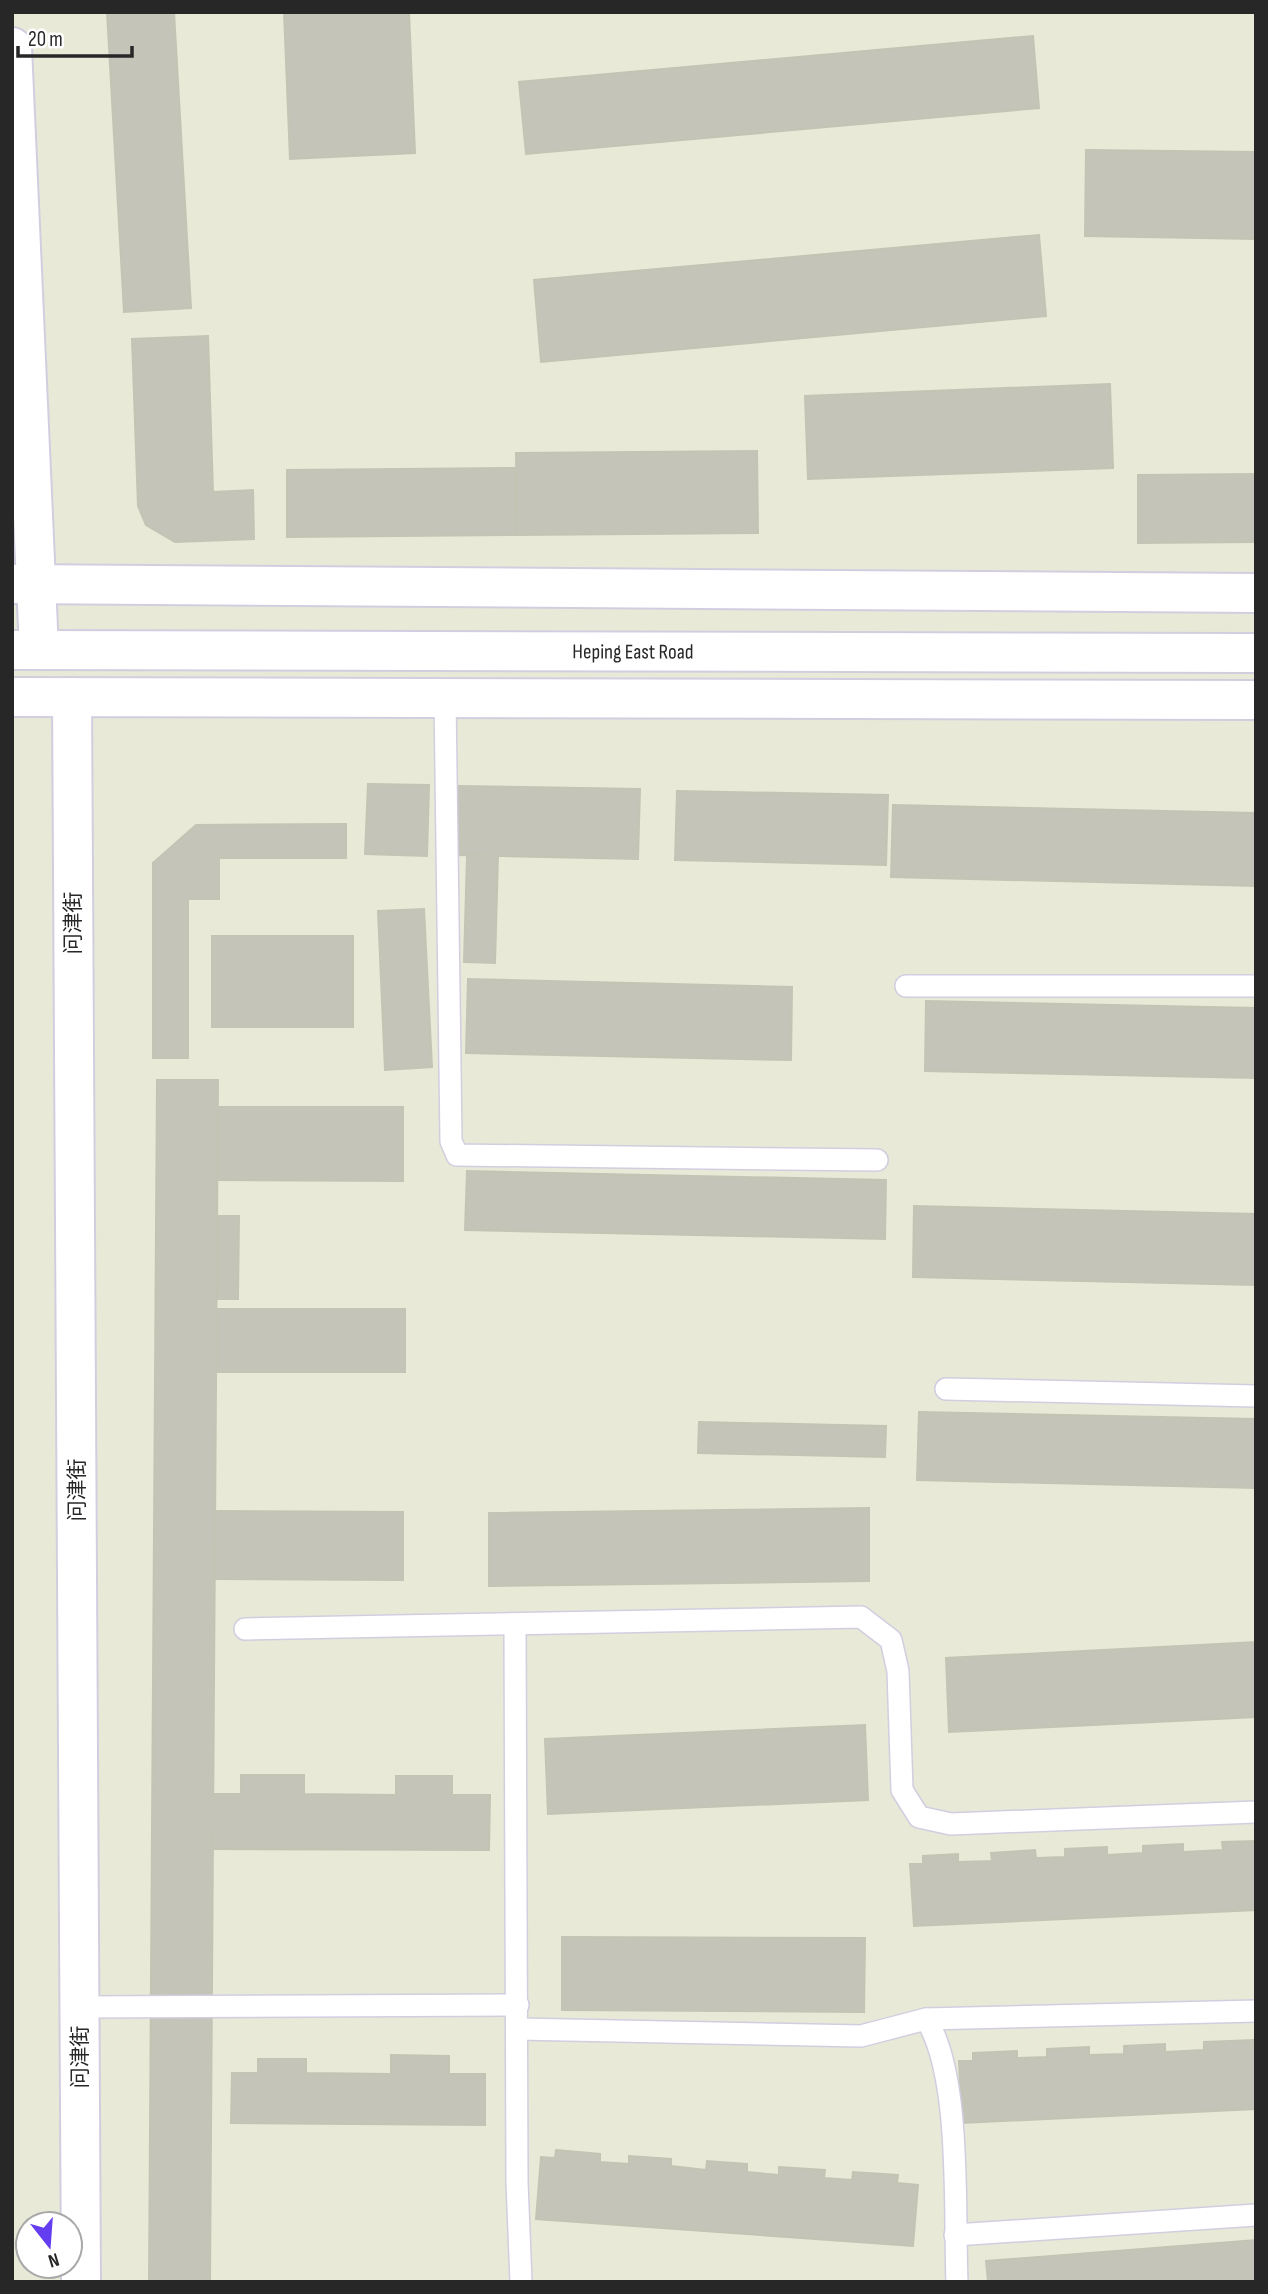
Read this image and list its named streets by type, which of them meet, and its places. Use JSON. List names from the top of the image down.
{
  "streets": {
    "street": ["Heping East Road", "问津街"]
  },
  "scale_bar": "20 m",
  "north": "bottom"
}
